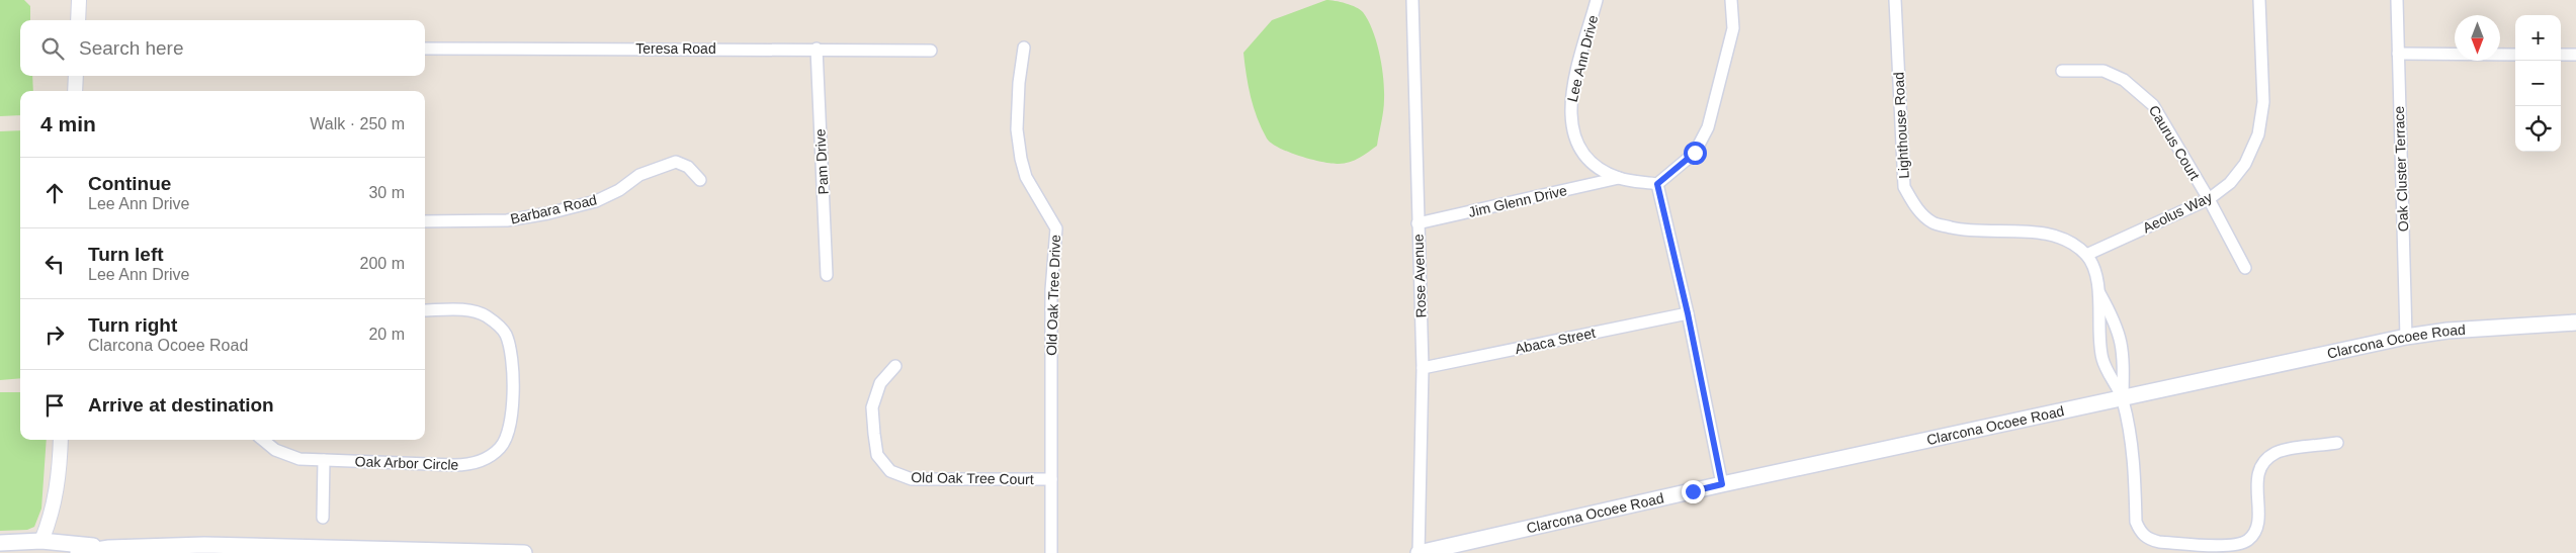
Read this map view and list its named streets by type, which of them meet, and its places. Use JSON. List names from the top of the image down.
{
  "streets": {
    "main road": ["Clarcona Ocoee Road"],
    "street": [
      "Teresa Road",
      "Lee Ann Drive",
      "Lighthouse Road",
      "Caurus Court",
      "Pam Drive",
      "Oak Cluster Terrace",
      "Jim Glenn Drive",
      "Barbara Road",
      "Aeolus Way",
      "Rose Avenue",
      "Old Oak Tree Drive",
      "Abaca Street",
      "Oak Arbor Circle",
      "Old Oak Tree Court"
    ]
  },
  "crossings": [
    ["Teresa Road", "Pam Drive"],
    ["Lee Ann Drive", "Jim Glenn Drive"],
    ["Lighthouse Road", "Aeolus Way"],
    ["Caurus Court", "Aeolus Way"],
    ["Oak Cluster Terrace", "Clarcona Ocoee Road"],
    ["Jim Glenn Drive", "Rose Avenue"],
    ["Rose Avenue", "Abaca Street"],
    ["Rose Avenue", "Clarcona Ocoee Road"],
    ["Old Oak Tree Drive", "Old Oak Tree Court"]
  ],
  "north": "bottom",
  "page": {
    "map_buttons": ["+", "−"],
    "search": "Search here",
    "heading": ["4 min", "Walk · 250 m"],
    "list": [
      ["Continue", "Lee Ann Drive", "30 m"],
      ["Turn left", "Lee Ann Drive", "200 m"],
      ["Turn right", "Clarcona Ocoee Road", "20 m"],
      "Arrive at destination"
    ]
  }
}
